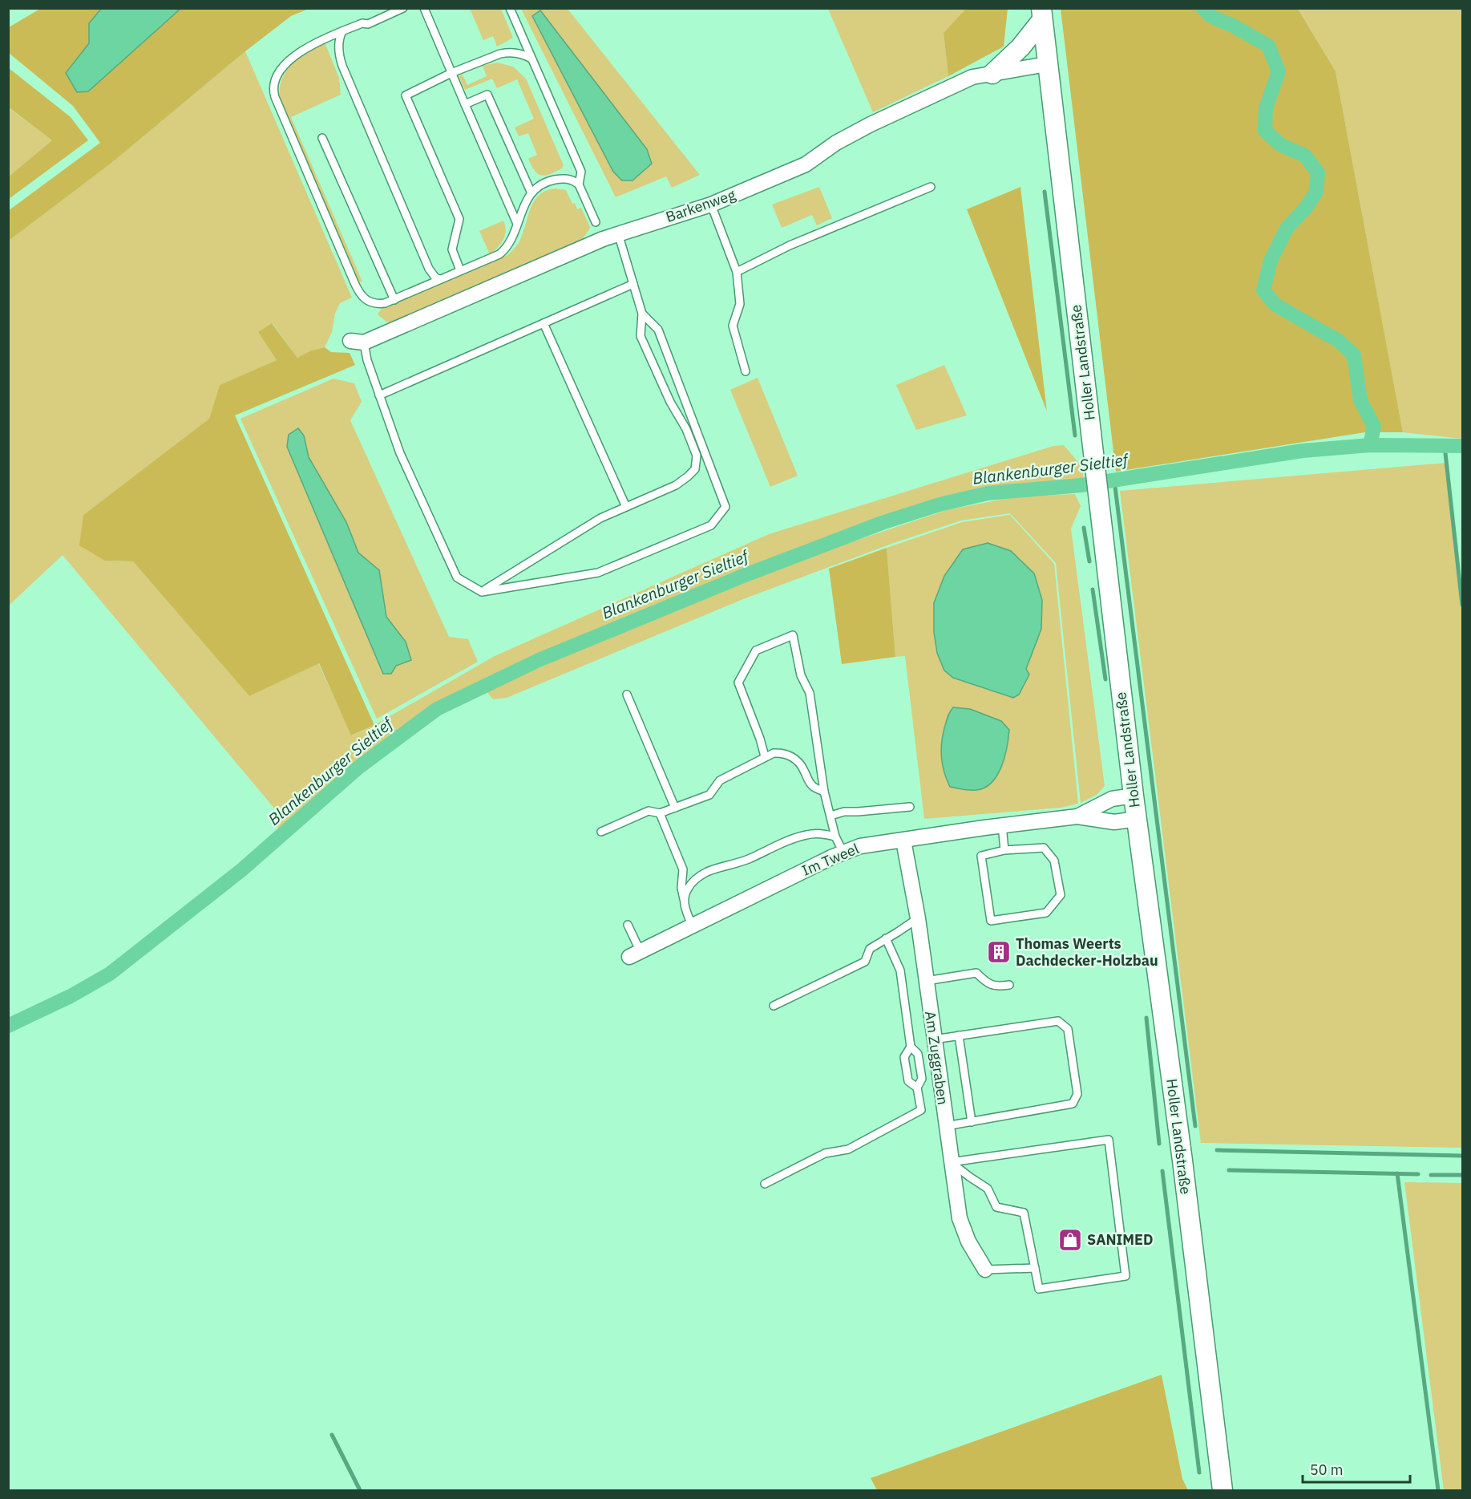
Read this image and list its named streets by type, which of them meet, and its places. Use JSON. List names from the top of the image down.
{
  "streets": {
    "main road": ["Holler Landstraße"],
    "street": ["Barkenweg", "Im Tweel", "Am Zuggraben"]
  },
  "crossings": [
    ["Barkenweg", "Holler Landstraße"],
    ["Holler Landstraße", "Im Tweel"],
    ["Im Tweel", "Am Zuggraben"]
  ],
  "water": ["Blankenburger Sieltief"],
  "places": {
    "building": ["Thomas Weerts Dachdecker-Holzbau"],
    "shop": ["SANIMED"]
  },
  "scale_bar": "50 m"
}
